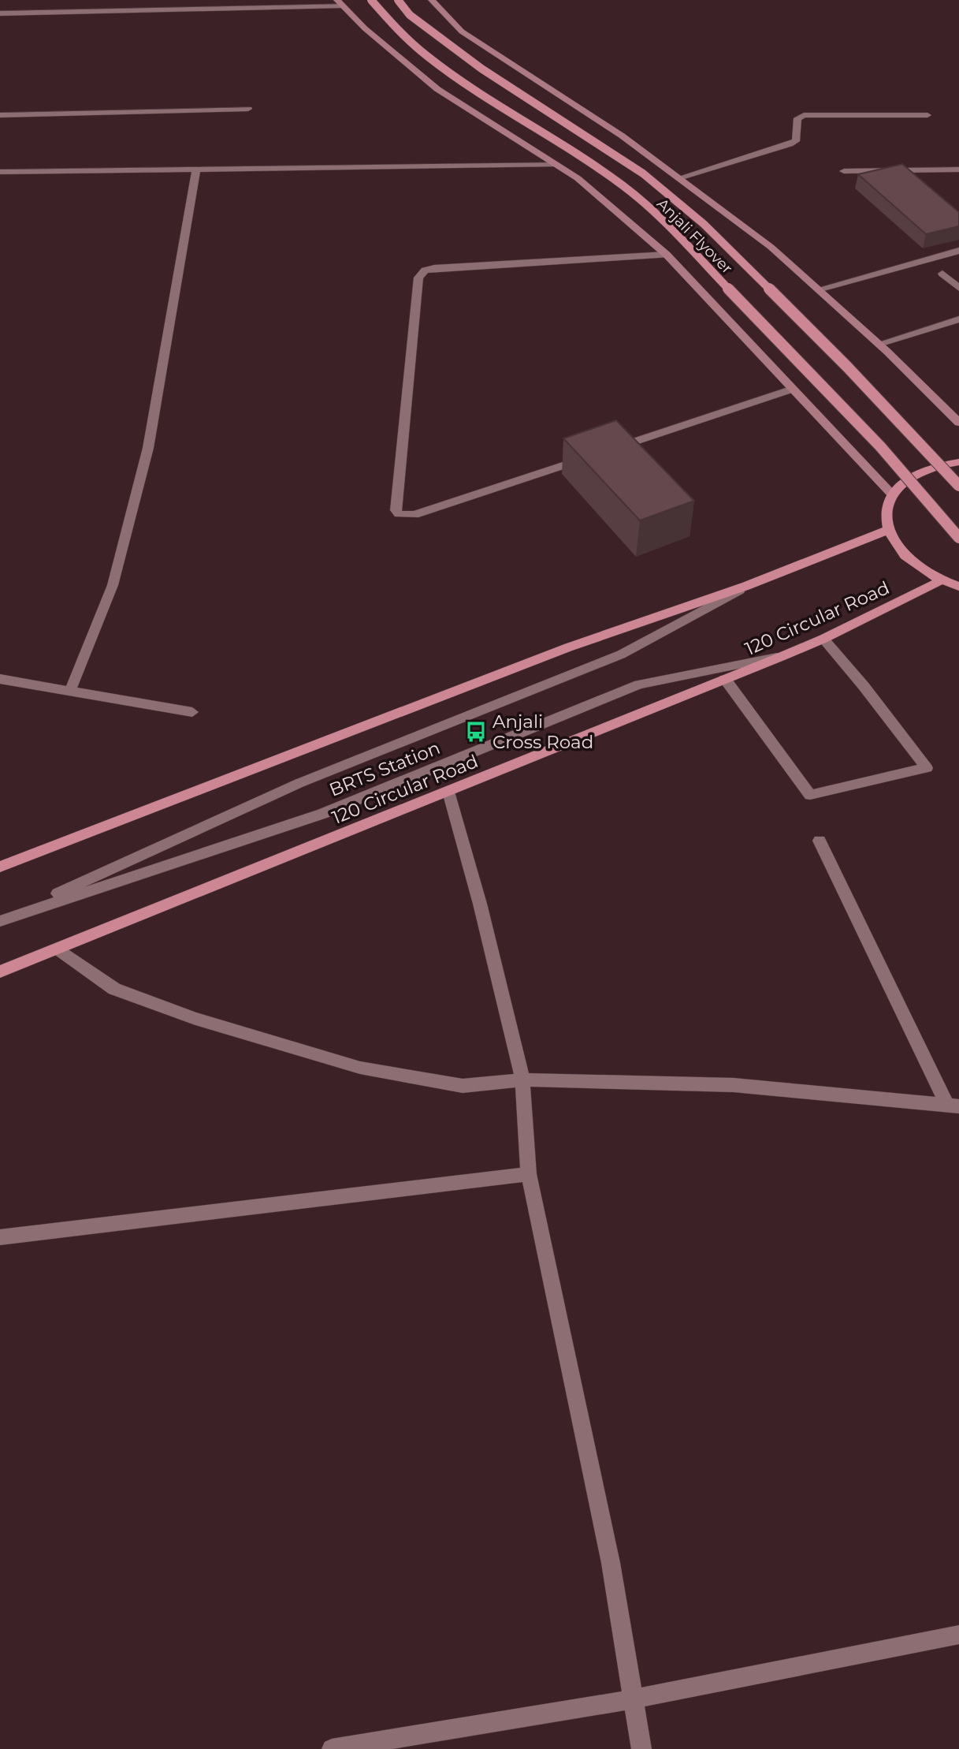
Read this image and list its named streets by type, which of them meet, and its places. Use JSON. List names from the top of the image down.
{
  "streets": {
    "main road": ["Anjali Flyover", "120 Circular Road"],
    "street": ["BRTS Station"]
  },
  "crossings": [
    ["120 Circular Road", "BRTS Station"]
  ],
  "places": {
    "bus stop": ["Anjali Cross Road"]
  }
}
